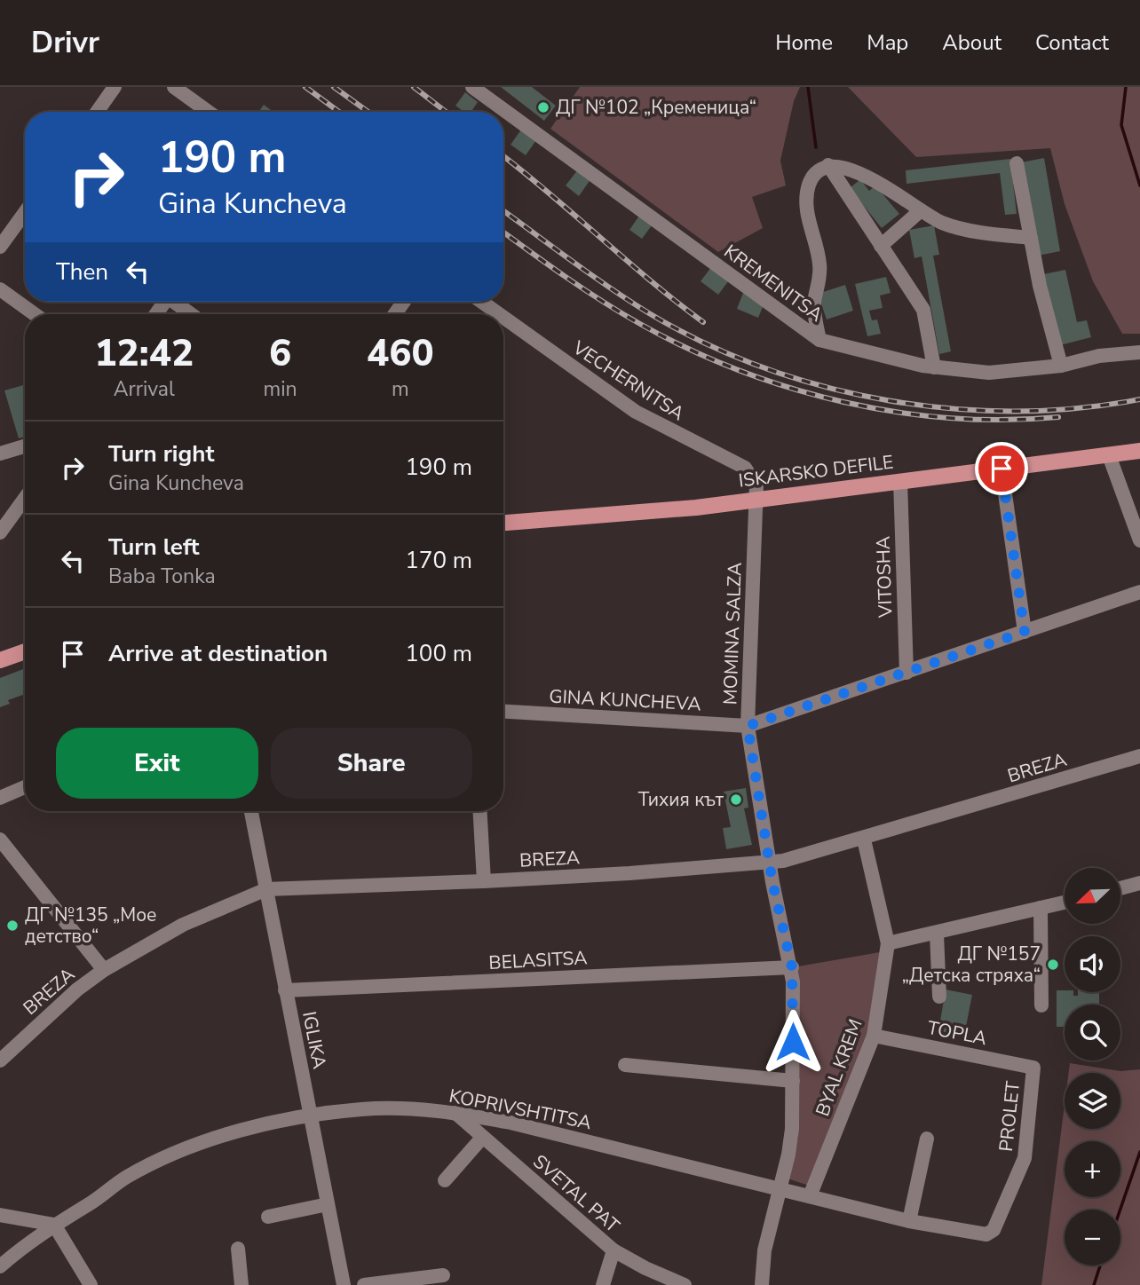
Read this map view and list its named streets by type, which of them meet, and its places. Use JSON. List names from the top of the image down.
{
  "streets": {
    "main road": ["ISKARSKO DEFILE"],
    "street": [
      "KREMENITSA",
      "VECHERNITSA",
      "VITOSHA",
      "MOMINA SALZA",
      "GINA KUNCHEVA",
      "BREZA",
      "BELASITSA",
      "TOPLA",
      "IGLIKA",
      "BYAL KREM",
      "KOPRIVSHTITSA",
      "PROLET",
      "SVETAL PAT"
    ]
  },
  "crossings": [
    ["VECHERNITSA", "ISKARSKO DEFILE"],
    ["VECHERNITSA", "MOMINA SALZA"],
    ["ISKARSKO DEFILE", "VITOSHA"],
    ["ISKARSKO DEFILE", "MOMINA SALZA"],
    ["VITOSHA", "GINA KUNCHEVA"],
    ["MOMINA SALZA", "GINA KUNCHEVA"],
    ["MOMINA SALZA", "BREZA"],
    ["MOMINA SALZA", "BELASITSA"],
    ["MOMINA SALZA", "KOPRIVSHTITSA"],
    ["BREZA", "IGLIKA"],
    ["BREZA", "BYAL KREM"],
    ["BELASITSA", "IGLIKA"],
    ["TOPLA", "BYAL KREM"],
    ["TOPLA", "PROLET"],
    ["IGLIKA", "KOPRIVSHTITSA"],
    ["BYAL KREM", "KOPRIVSHTITSA"],
    ["KOPRIVSHTITSA", "PROLET"],
    ["KOPRIVSHTITSA", "SVETAL PAT"]
  ],
  "places": [
    "ДГ №102 „Кременица“",
    "Тихия кът",
    "ДГ №135 „Мое детство“",
    "ДГ №157 „Детска стряха“"
  ],
  "north": "bottom left",
  "page": {
    "header": "Drivr",
    "nav": [
      "Home",
      "Map",
      "About",
      "Contact"
    ],
    "turn": ["190 m", "Gina Kuncheva"],
    "then": "Then",
    "eta": [
      "12:42",
      "Arrival",
      "6",
      "min",
      "460",
      "m"
    ],
    "list": [
      {
        "name": "Turn right",
        "note": "Gina Kuncheva",
        "value": "190 m"
      },
      {
        "name": "Turn left",
        "note": "Baba Tonka",
        "value": "170 m"
      },
      {
        "name": "Arrive at destination",
        "value": "100 m"
      }
    ],
    "buttons": ["Exit", "Share"],
    "map_buttons": ["+", "−"]
  }
}
